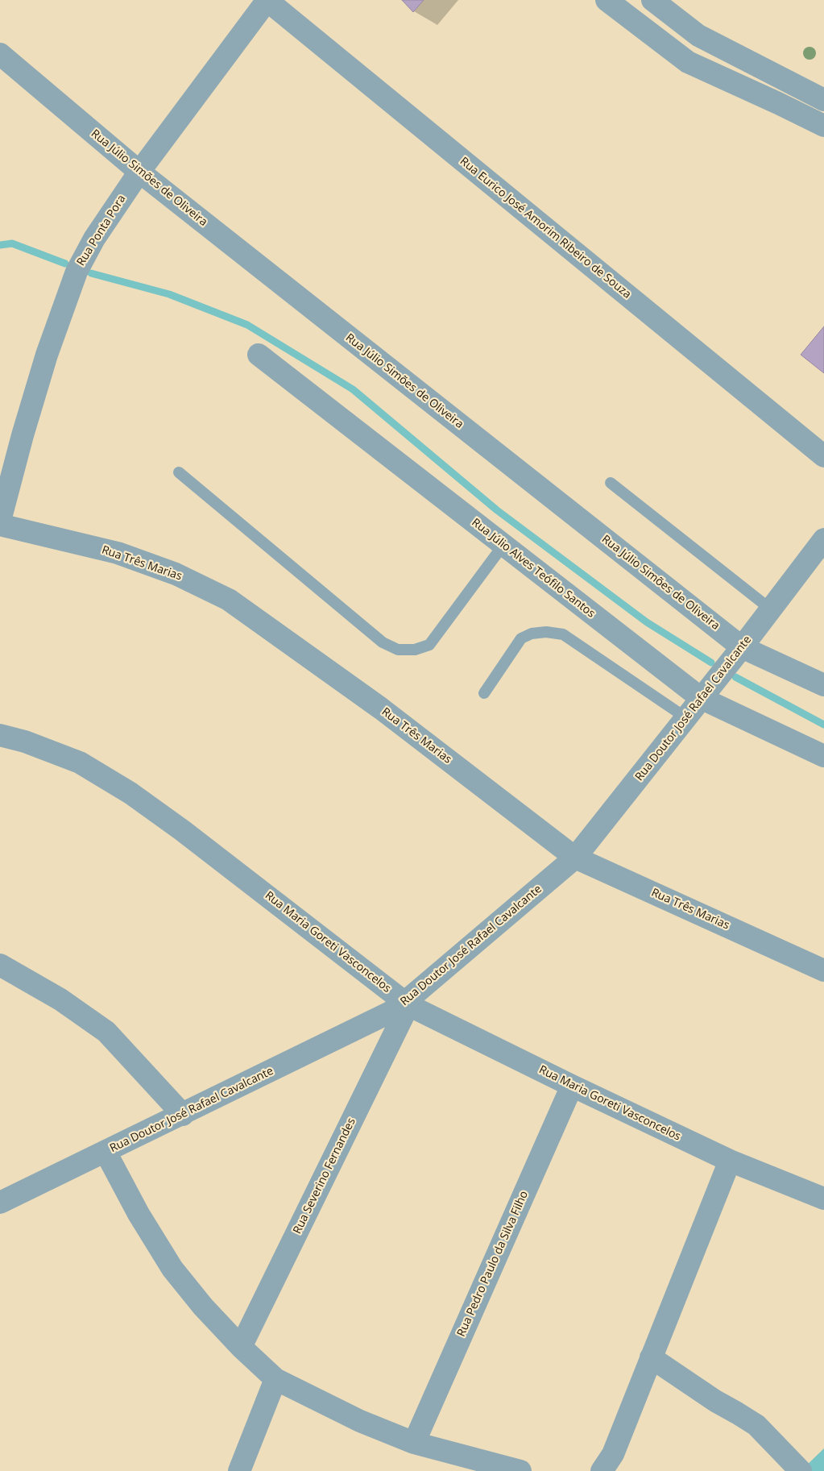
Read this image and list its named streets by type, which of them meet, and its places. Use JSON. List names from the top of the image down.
{
  "streets": {
    "street": [
      "Rua Júlio Simões de Oliveira",
      "Rua Eurico José Amorim Ribeiro de Souza",
      "Rua Ponta Pora",
      "Rua Três Marias",
      "Rua Júlio Alves Teófilo Santos",
      "Rua Doutor José Rafael Cavalcante",
      "Rua Maria Goreti Vasconcelos",
      "Rua Severino Fernandes",
      "Rua Pedro Paulo da Silva Filho"
    ]
  },
  "crossings": [
    ["Rua Júlio Simões de Oliveira", "Rua Ponta Pora"],
    ["Rua Júlio Simões de Oliveira", "Rua Doutor José Rafael Cavalcante"],
    ["Rua Eurico José Amorim Ribeiro de Souza", "Rua Ponta Pora"],
    ["Rua Três Marias", "Rua Doutor José Rafael Cavalcante"],
    ["Rua Júlio Alves Teófilo Santos", "Rua Doutor José Rafael Cavalcante"],
    ["Rua Doutor José Rafael Cavalcante", "Rua Maria Goreti Vasconcelos"],
    ["Rua Doutor José Rafael Cavalcante", "Rua Severino Fernandes"],
    ["Rua Maria Goreti Vasconcelos", "Rua Severino Fernandes"],
    ["Rua Maria Goreti Vasconcelos", "Rua Pedro Paulo da Silva Filho"]
  ]
}
